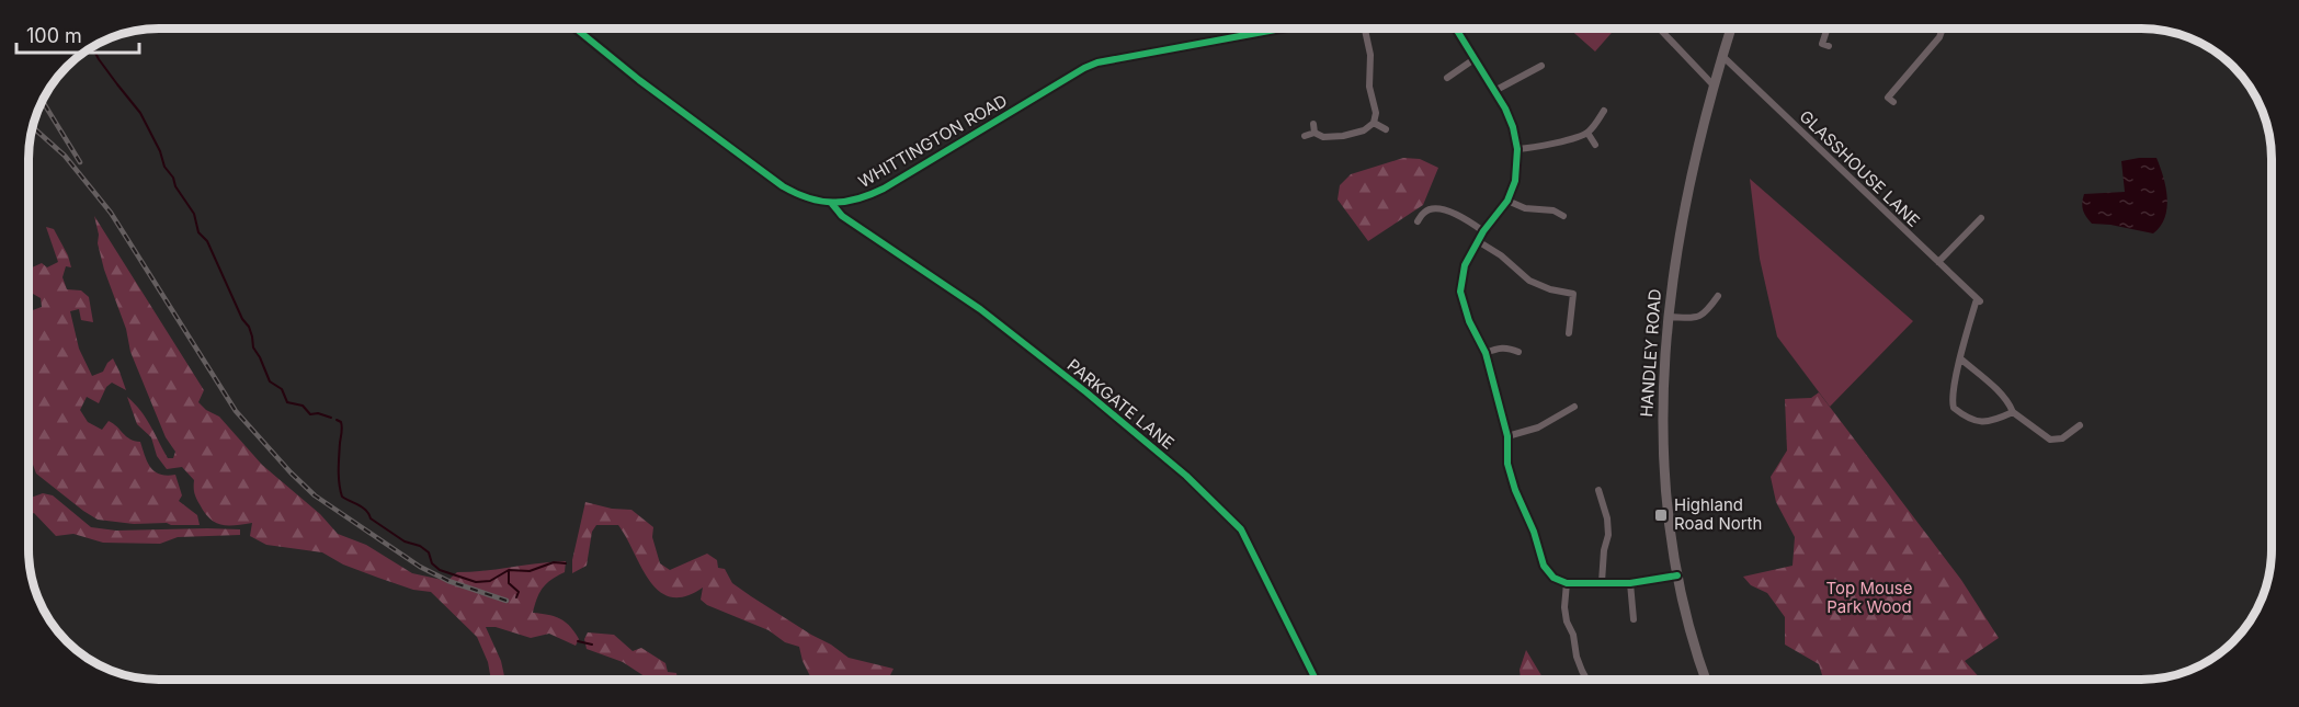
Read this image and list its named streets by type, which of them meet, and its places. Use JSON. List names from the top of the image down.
{
  "streets": {
    "main road": ["HANDLEY ROAD"],
    "street": ["WHITTINGTON ROAD", "GLASSHOUSE LANE", "PARKGATE LANE"]
  },
  "crossings": [
    ["WHITTINGTON ROAD", "PARKGATE LANE"],
    ["GLASSHOUSE LANE", "HANDLEY ROAD"]
  ],
  "parks": ["Top Mouse Park Wood"],
  "places": {
    "transit": ["Highland Road North"]
  },
  "scale_bar": "100 m"
}
